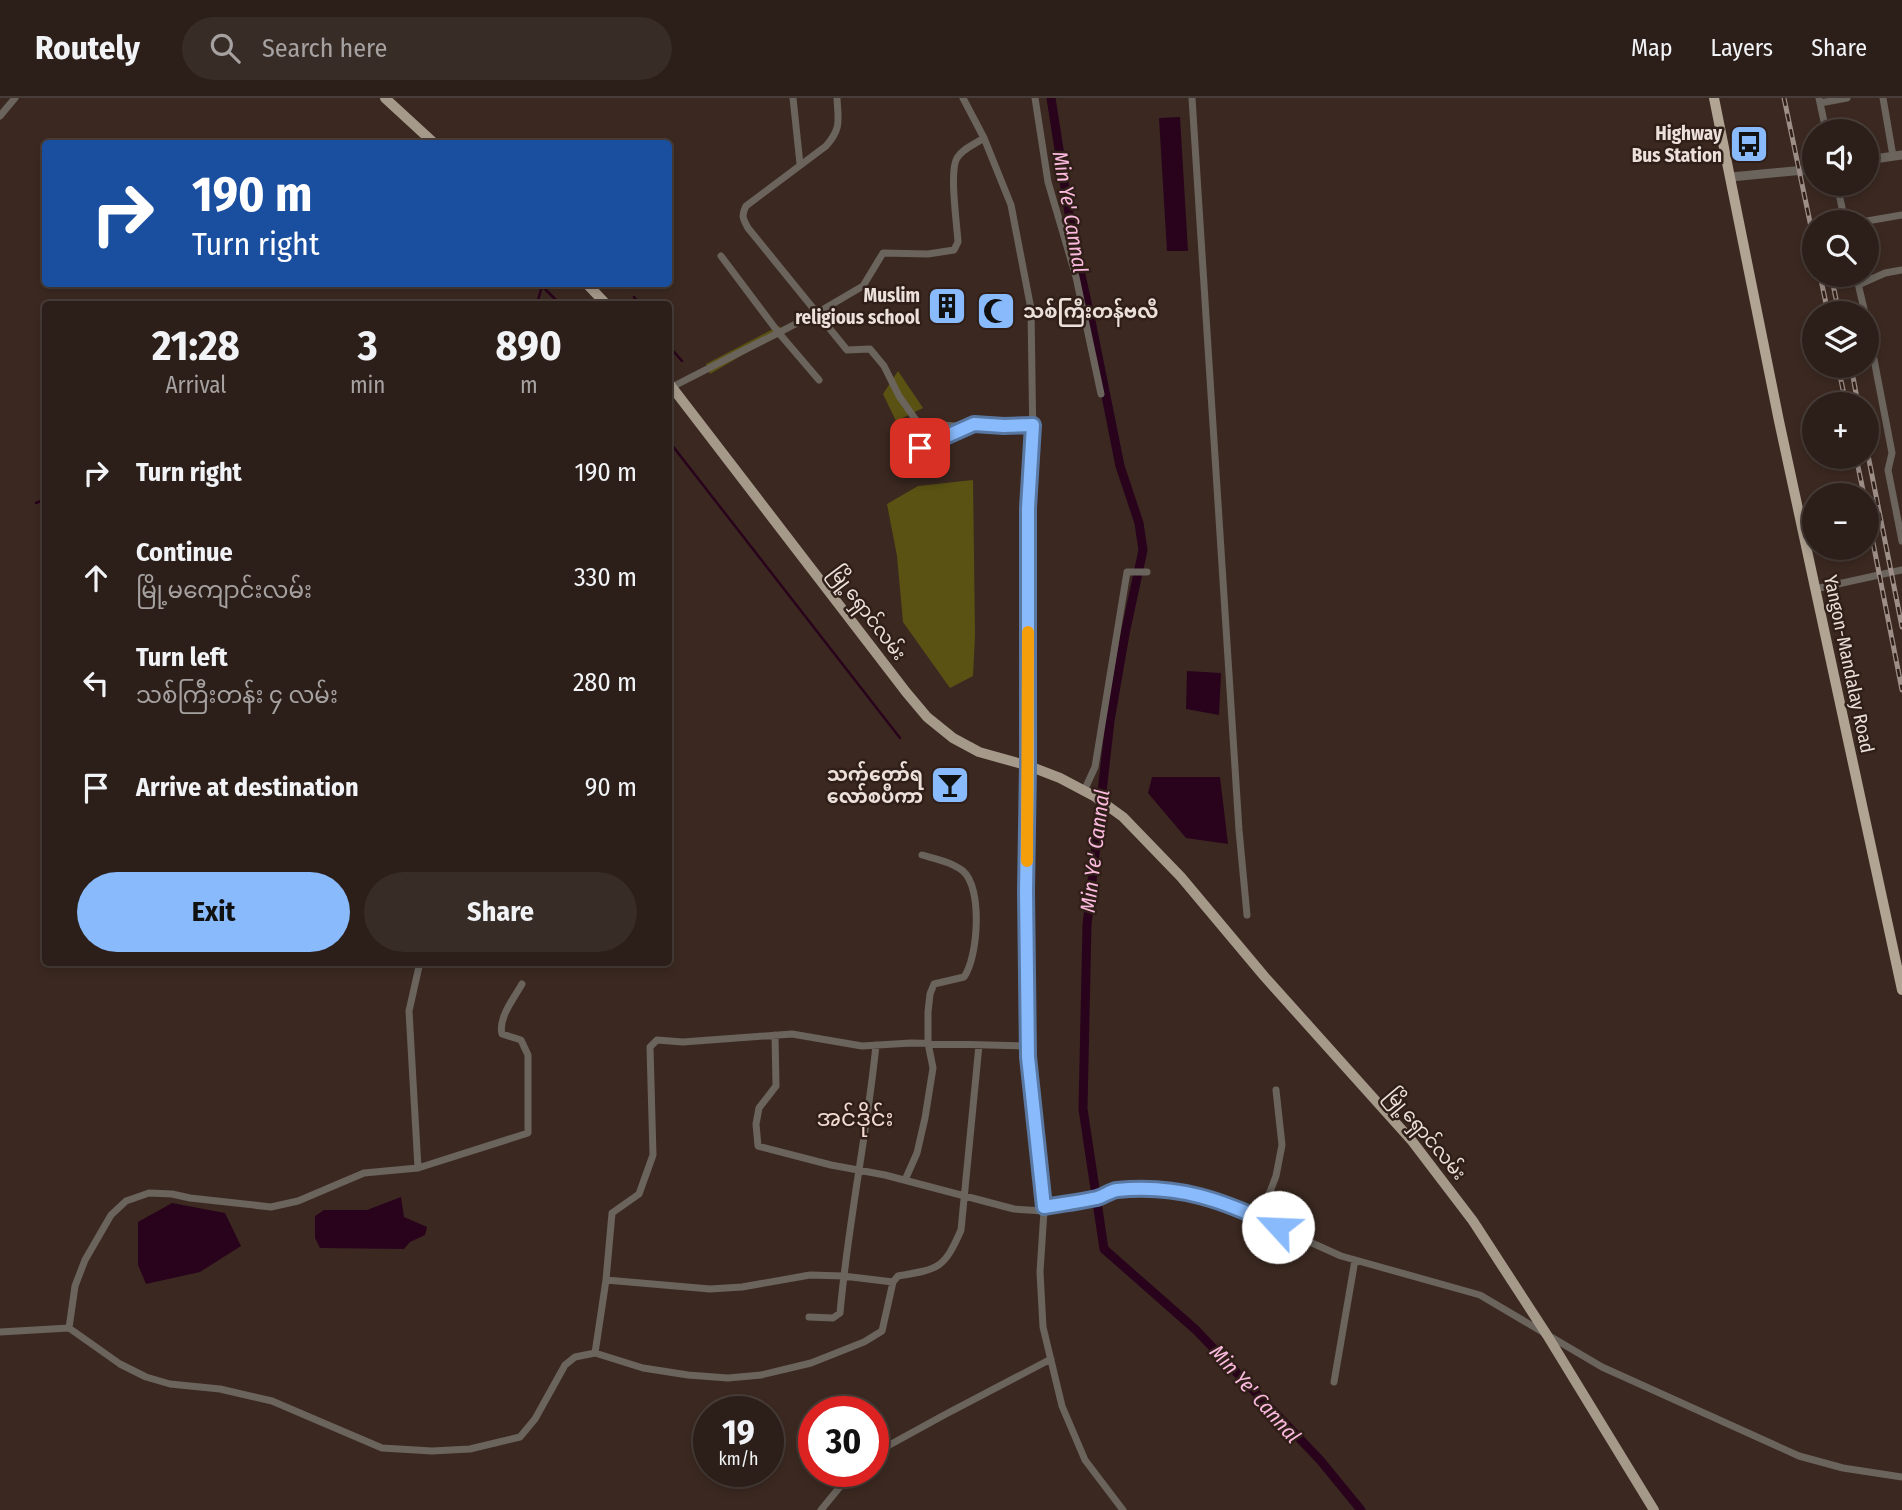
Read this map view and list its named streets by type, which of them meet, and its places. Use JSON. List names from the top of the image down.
{
  "streets": {
    "highway": ["Yangon-Mandalay Road"],
    "main road": ["မြို့ရှောင်လမ်း"]
  },
  "districts": ["အင်ဒိုင်း"],
  "water": ["Min Ye' Cannal"],
  "places": {
    "bus stop": ["Highway Bus Station"],
    "building": ["Muslim religious school"],
    "mosque": ["သစ်ကြီးတန်ဗလီ"],
    "bar": ["သက်တော်ရ လော်စပီကာ"]
  },
  "page": {
    "header": "Routely",
    "search": "Search here",
    "nav": ["Map", "Layers", "Share"],
    "map_buttons": ["+", "−"],
    "turn": ["190 m", "Turn right"],
    "eta": [
      "21:28",
      "Arrival",
      "3",
      "min",
      "890",
      "m"
    ],
    "list": [
      {
        "name": "Turn right",
        "value": "190 m"
      },
      {
        "name": "Continue",
        "note": "မြို့မကျောင်းလမ်း",
        "value": "330 m"
      },
      {
        "name": "Turn left",
        "note": "သစ်ကြီးတန်း ၄ လမ်း",
        "value": "280 m"
      },
      {
        "name": "Arrive at destination",
        "value": "90 m"
      }
    ],
    "buttons": ["Exit", "Share"],
    "speed": "19 km/h",
    "limit": "30"
  }
}
